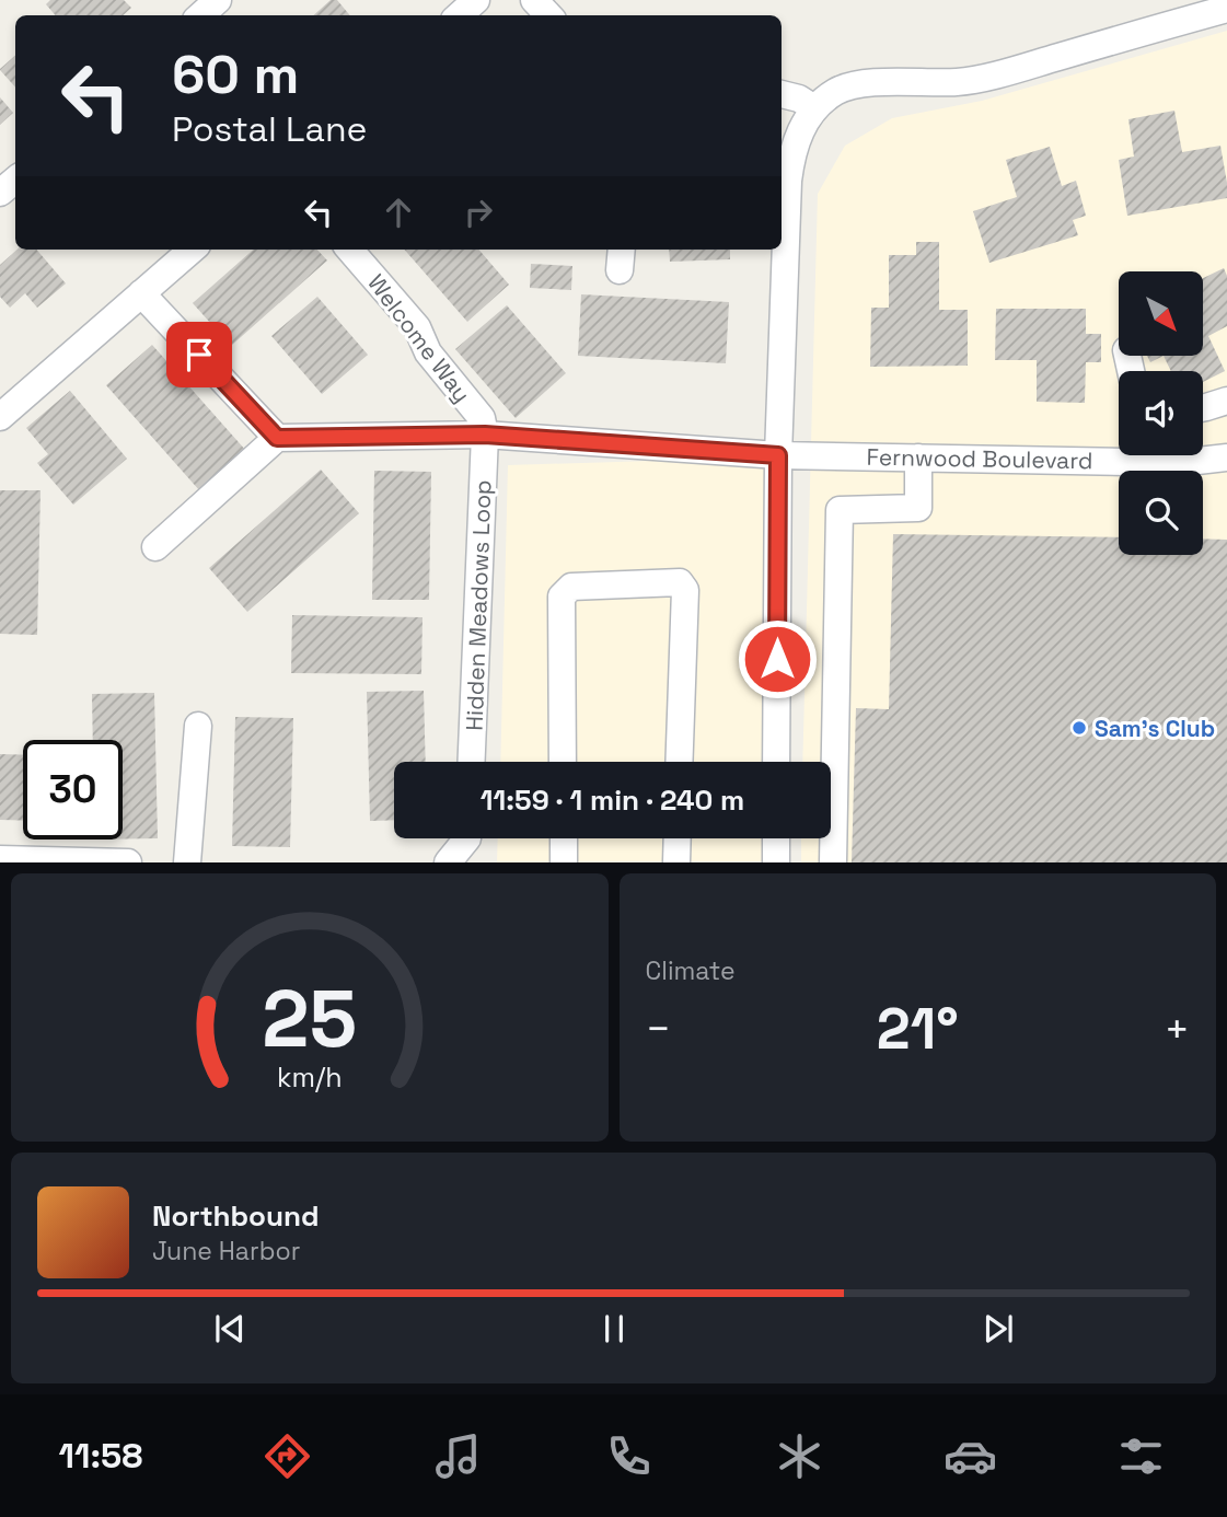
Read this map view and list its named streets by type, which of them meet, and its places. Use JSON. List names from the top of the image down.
{
  "streets": {
    "street": ["Welcome Way", "Fernwood Boulevard", "Hidden Meadows Loop"]
  },
  "crossings": [
    ["Welcome Way", "Fernwood Boulevard"],
    ["Welcome Way", "Hidden Meadows Loop"],
    ["Fernwood Boulevard", "Hidden Meadows Loop"]
  ],
  "places": ["Sam's Club"],
  "north": "bottom right",
  "page": {
    "turn": ["60 m", "Postal Lane"],
    "limit": "30",
    "trip": "11:59 · 1 min · 240 m",
    "tile": "Climate",
    "heat": ["−", "21°", "+"],
    "song": ["Northbound", "June Harbor"],
    "tabs": "11:58",
    "gauge": ["25", "km/h"]
  }
}
